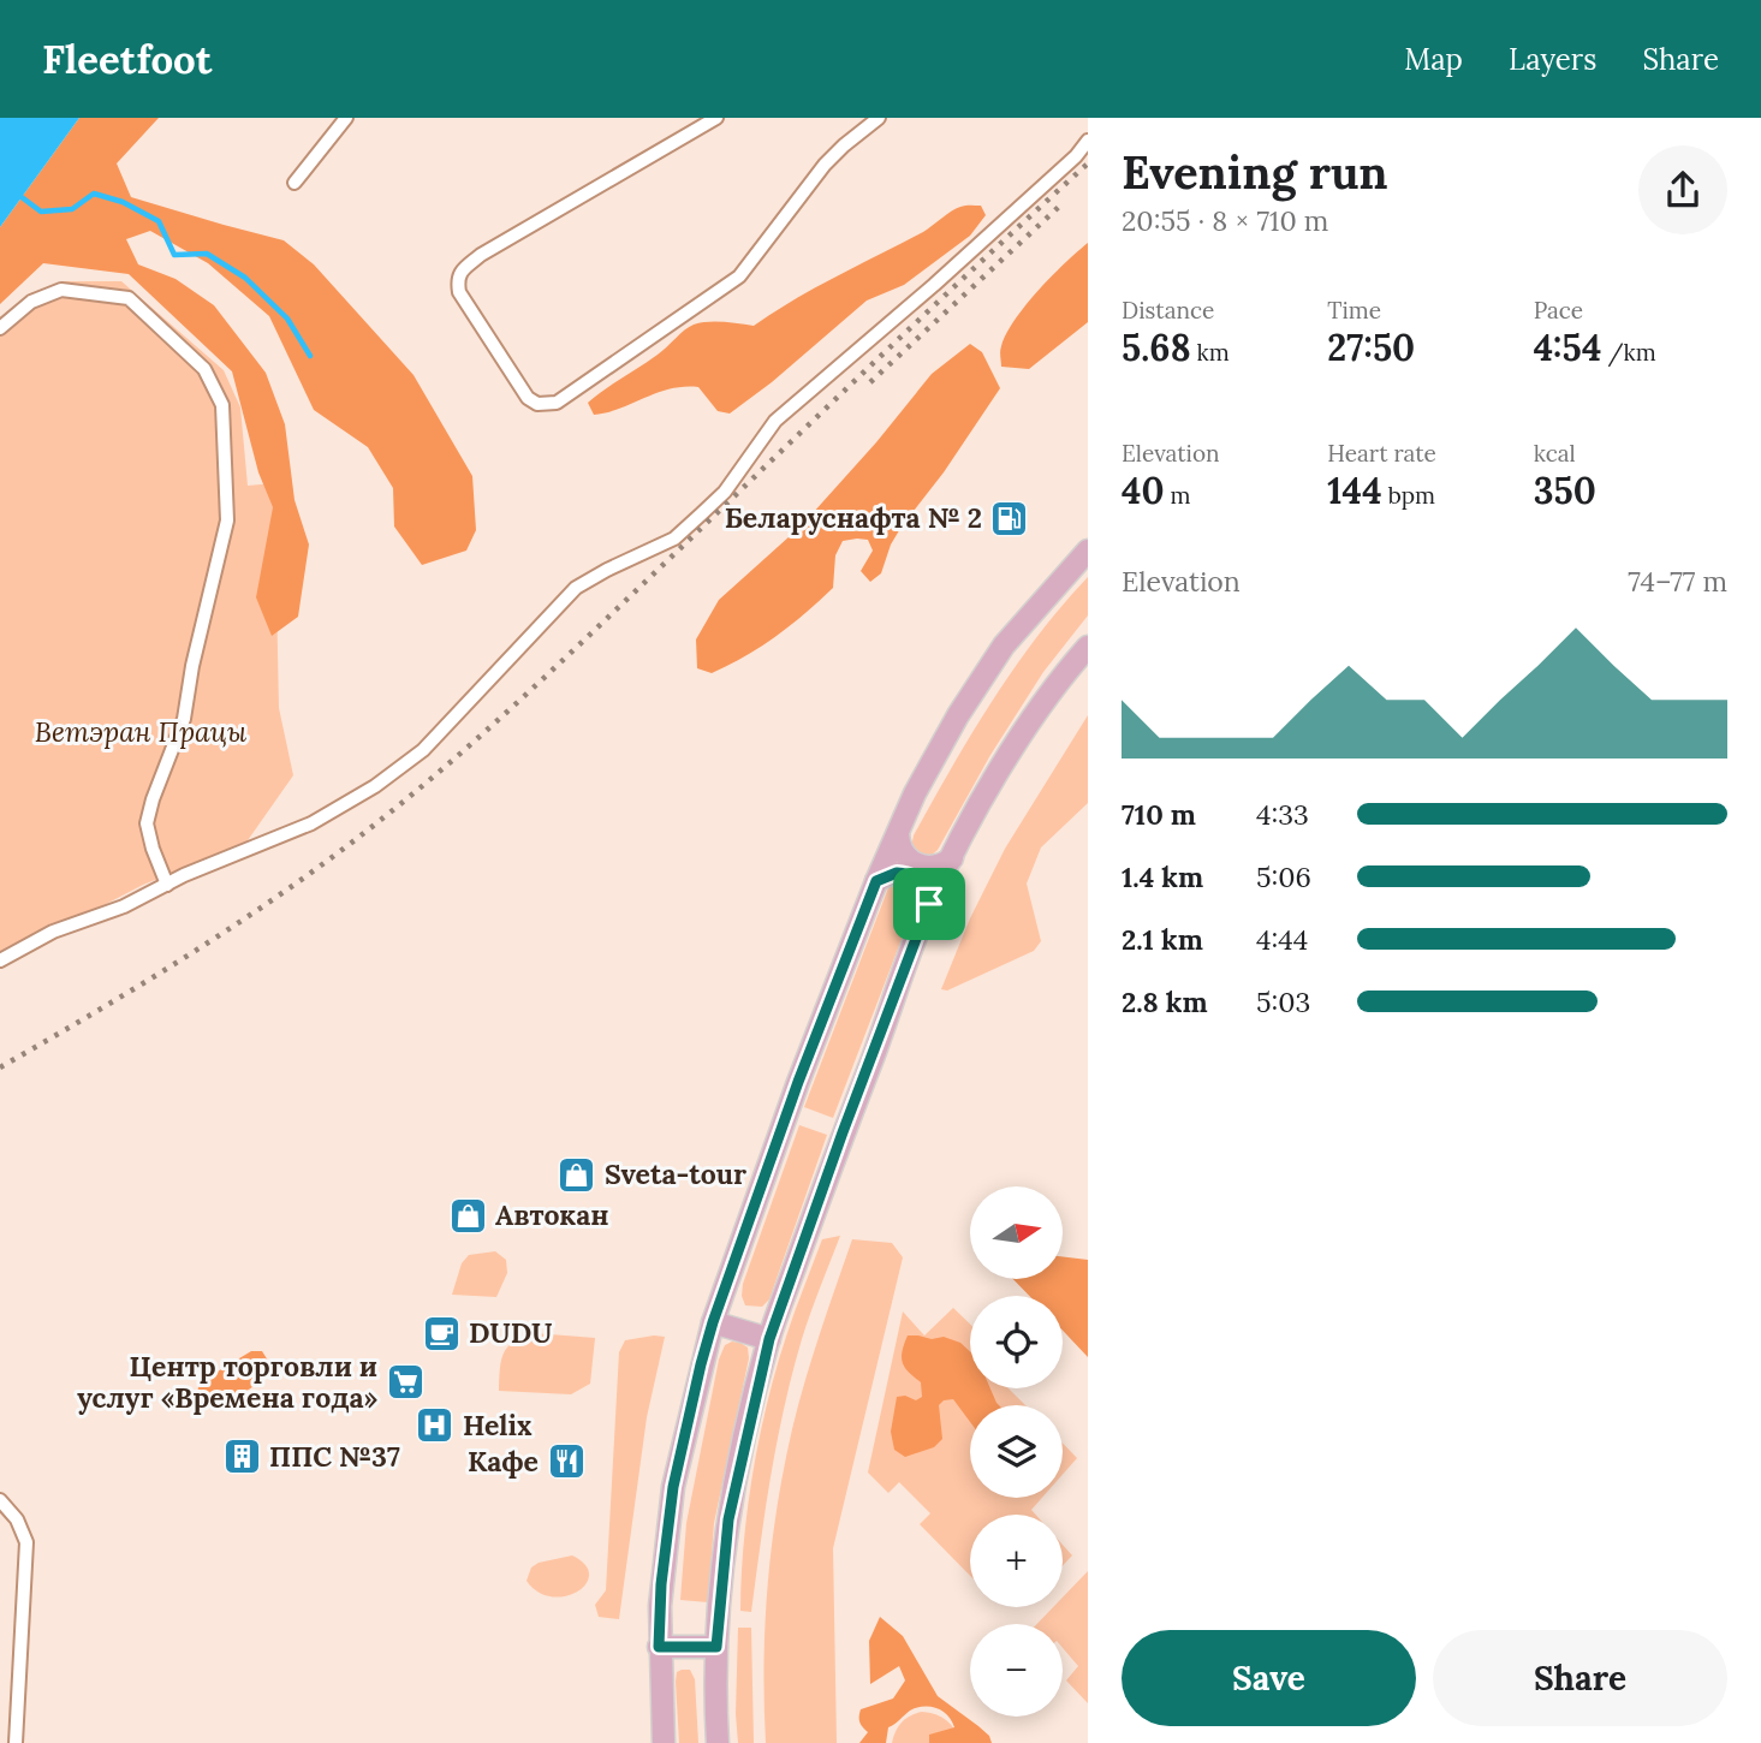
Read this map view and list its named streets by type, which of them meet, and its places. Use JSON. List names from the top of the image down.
{
  "parks": ["Ветэран Працы"],
  "places": {
    "fuel station": ["Беларуснафта № 2"],
    "shop": ["Sveta-tour", "Автокан"],
    "cafe": ["DUDU"],
    "supermarket": ["Центр торговли и услуг «Времена года»"],
    "hospital": ["Helix"],
    "building": ["ППС №37"],
    "restaurant": ["Кафе"]
  },
  "north": "right",
  "page": {
    "header": "Fleetfoot",
    "nav": ["Map", "Layers", "Share"],
    "heading": ["Evening run", "20:55 · 8 × 710 m"],
    "stats": [
      ["Distance", "5.68 km"],
      ["Time", "27:50"],
      ["Pace", "4:54 /km"],
      ["Elevation", "40 m"],
      ["Heart rate", "144 bpm"],
      ["kcal", "350"]
    ],
    "chart": ["Elevation", "74–77 m"],
    "list": [
      {
        "name": "710 m",
        "note": "4:33"
      },
      {
        "name": "1.4 km",
        "note": "5:06"
      },
      {
        "name": "2.1 km",
        "note": "4:44"
      },
      {
        "name": "2.8 km",
        "note": "5:03"
      }
    ],
    "map_buttons": ["+", "−"],
    "buttons": ["Save", "Share"]
  }
}
